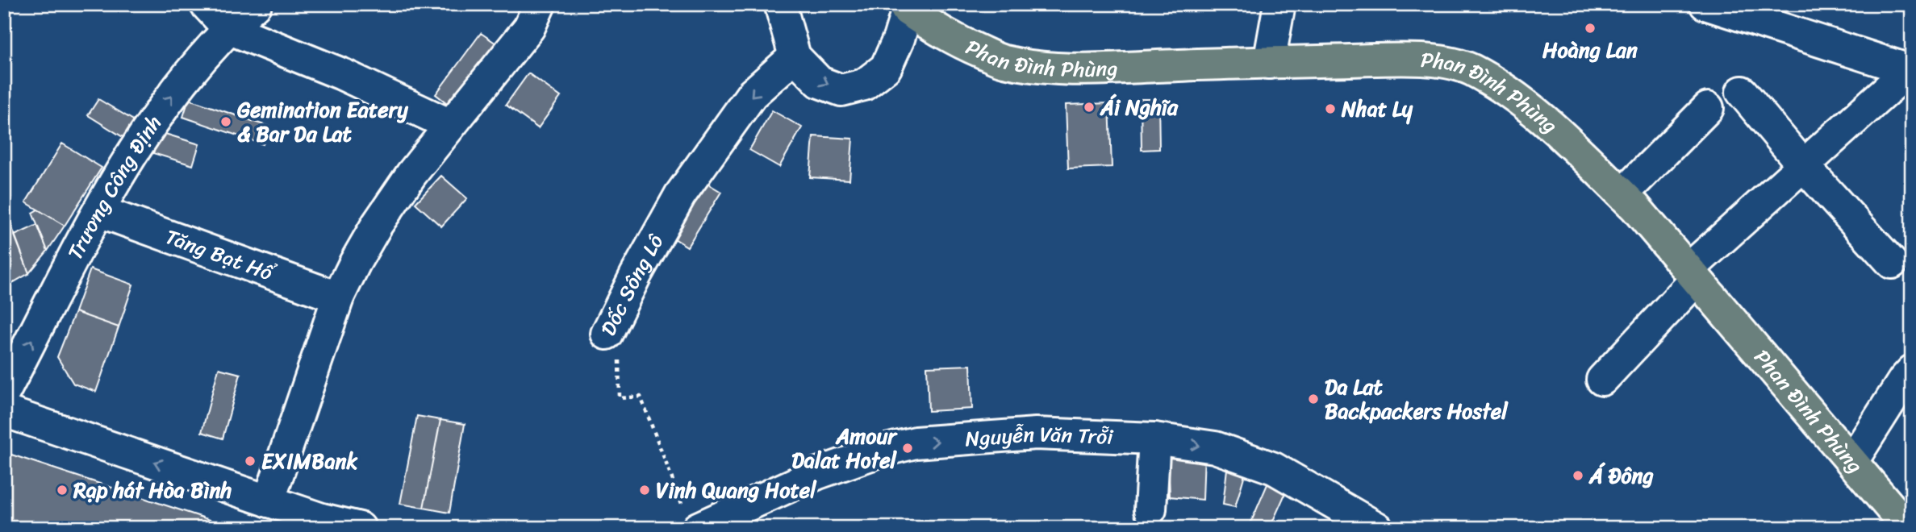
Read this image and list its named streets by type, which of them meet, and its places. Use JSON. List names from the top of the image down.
{
  "streets": {
    "main road": ["Phan Đình Phùng"],
    "street": [
      "Trương Công Định",
      "Tăng Bạt Hổ",
      "Dốc Sông Lô",
      "Nguyễn Văn Trỗi"
    ]
  },
  "crossings": [
    ["Trương Công Định", "Tăng Bạt Hổ"],
    ["Dốc Sông Lô", "Nguyễn Văn Trỗi"]
  ],
  "one_way": ["Nguyễn Văn Trỗi"],
  "places": [
    "Hoàng Lan",
    "Ái Nghĩa",
    "Nhat Ly",
    "Gemination Eatery & Bar Da Lat",
    "Da Lat Backpackers Hostel",
    "Amour Dalat Hotel",
    "EXIMBank",
    "Á Đông",
    "Rạp hát Hòa Bình",
    "Vinh Quang Hotel"
  ]
}
